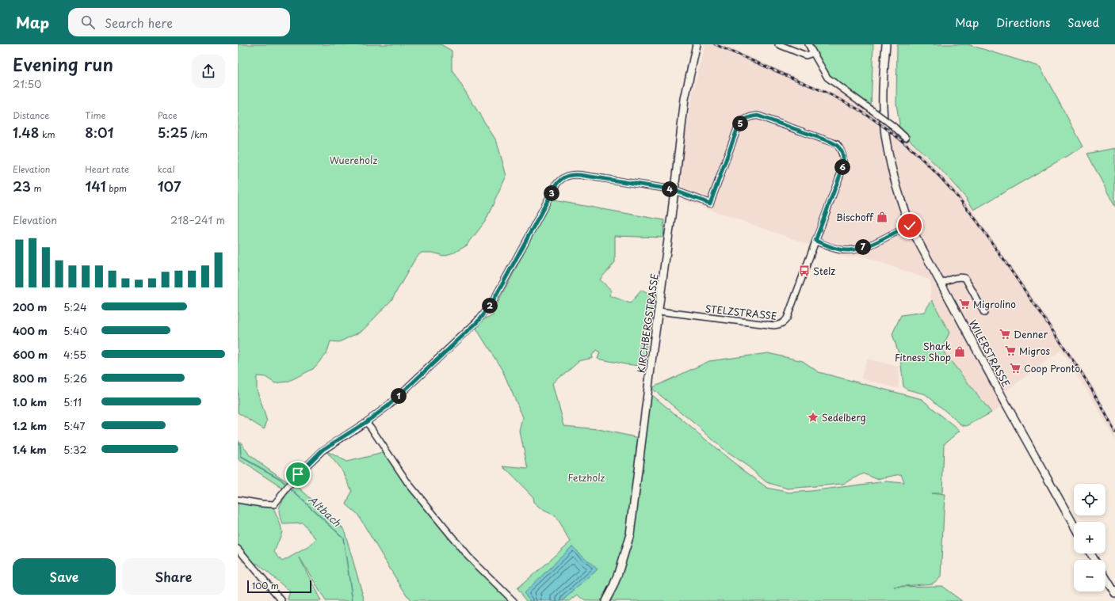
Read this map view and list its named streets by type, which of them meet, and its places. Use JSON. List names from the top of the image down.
{
  "streets": {
    "main road": ["KIRCHBERGSTRASSE", "WILERSTRASSE"],
    "street": ["STELZSTRASSE"]
  },
  "crossings": [
    ["STELZSTRASSE", "KIRCHBERGSTRASSE"]
  ],
  "water": ["Altbach"],
  "parks": ["Wuereholz", "Fetzholz"],
  "places": {
    "shop": ["Bischoff", "Shark Fitness Shop"],
    "bus stop": ["Stelz"],
    "supermarket": [
      "Migrolino",
      "Denner",
      "Migros",
      "Coop Pronto"
    ],
    "place": ["Sedelberg"]
  },
  "scale_bar": "100 m",
  "page": {
    "header": "Map",
    "search": "Search here",
    "nav": ["Map", "Directions", "Saved"],
    "heading": ["Evening run", "21:50"],
    "stats": [
      ["Distance", "1.48 km"],
      ["Time", "8:01"],
      ["Pace", "5:25 /km"],
      ["Elevation", "23 m"],
      ["Heart rate", "141 bpm"],
      ["kcal", "107"]
    ],
    "pins": [
      "5",
      "6",
      "4",
      "3",
      "7",
      "2",
      "1"
    ],
    "chart": ["Elevation", "218–241 m"],
    "list": [
      {
        "name": "200 m",
        "note": "5:24"
      },
      {
        "name": "400 m",
        "note": "5:40"
      },
      {
        "name": "600 m",
        "note": "4:55"
      },
      {
        "name": "800 m",
        "note": "5:26"
      },
      {
        "name": "1.0 km",
        "note": "5:11"
      },
      {
        "name": "1.2 km",
        "note": "5:47"
      },
      {
        "name": "1.4 km",
        "note": "5:32"
      }
    ],
    "map_buttons": ["+", "−"],
    "buttons": ["Save", "Share"],
    "scale": "100 m"
  }
}
